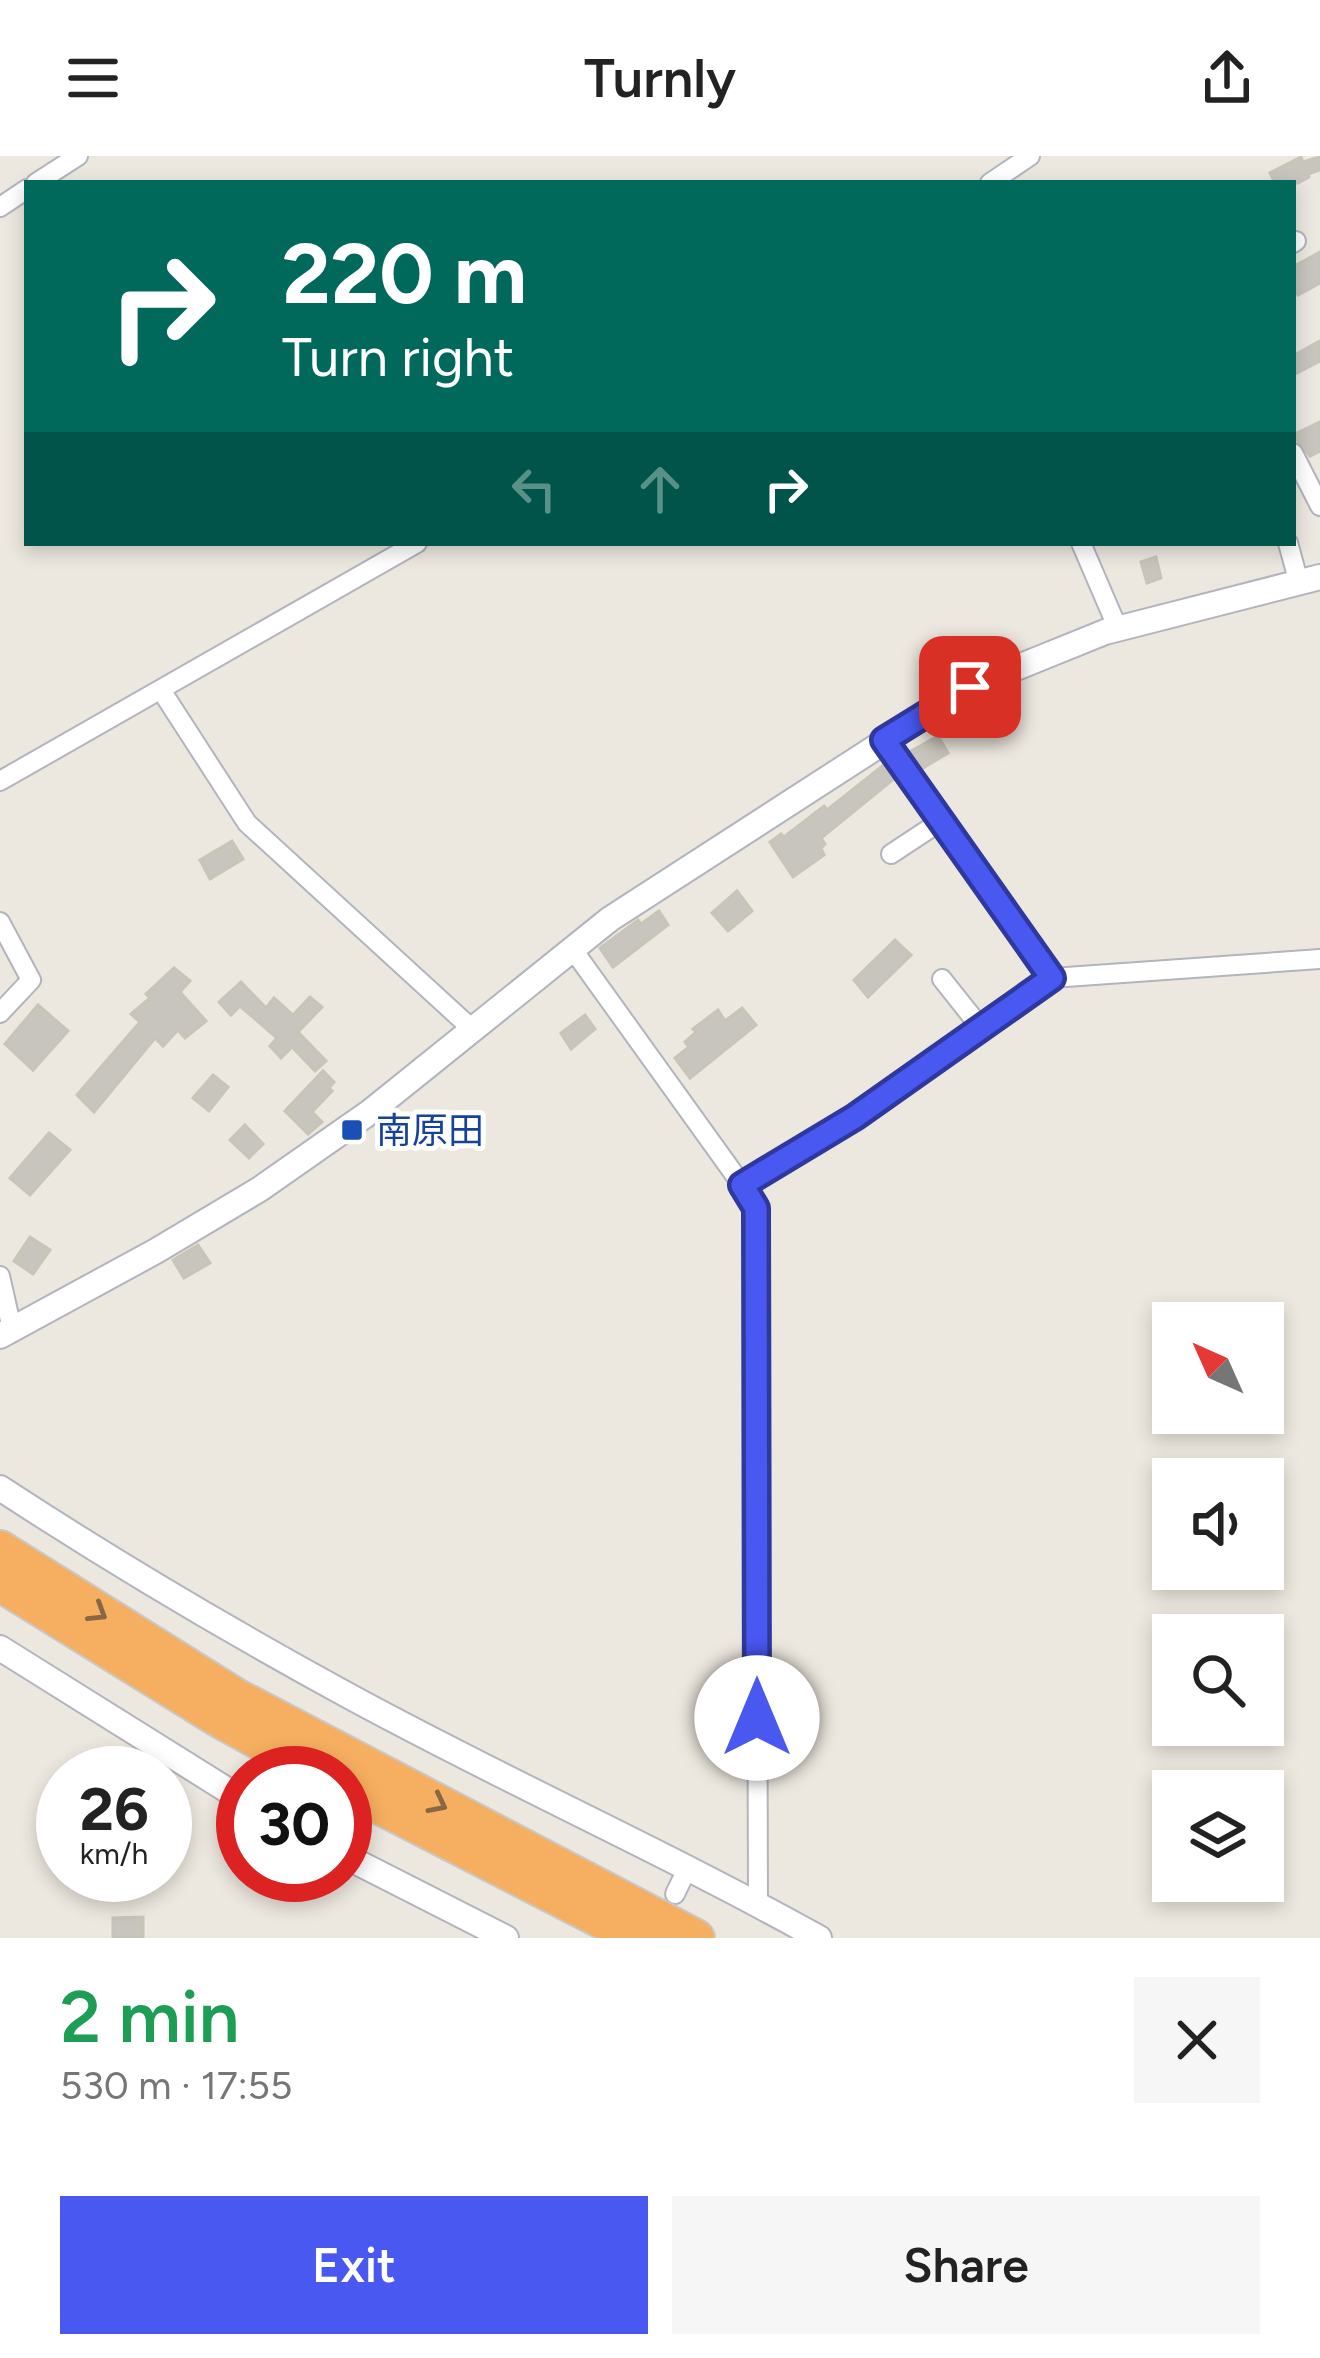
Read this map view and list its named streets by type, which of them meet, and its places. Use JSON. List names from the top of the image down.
{
  "places": {
    "transit": ["南原田"]
  },
  "north": "top left",
  "page": {
    "header": "Turnly",
    "turn": ["220 m", "Turn right"],
    "speed": "26 km/h",
    "limit": "30",
    "heading": ["2 min", "530 m · 17:55"],
    "buttons": ["Exit", "Share"]
  }
}
